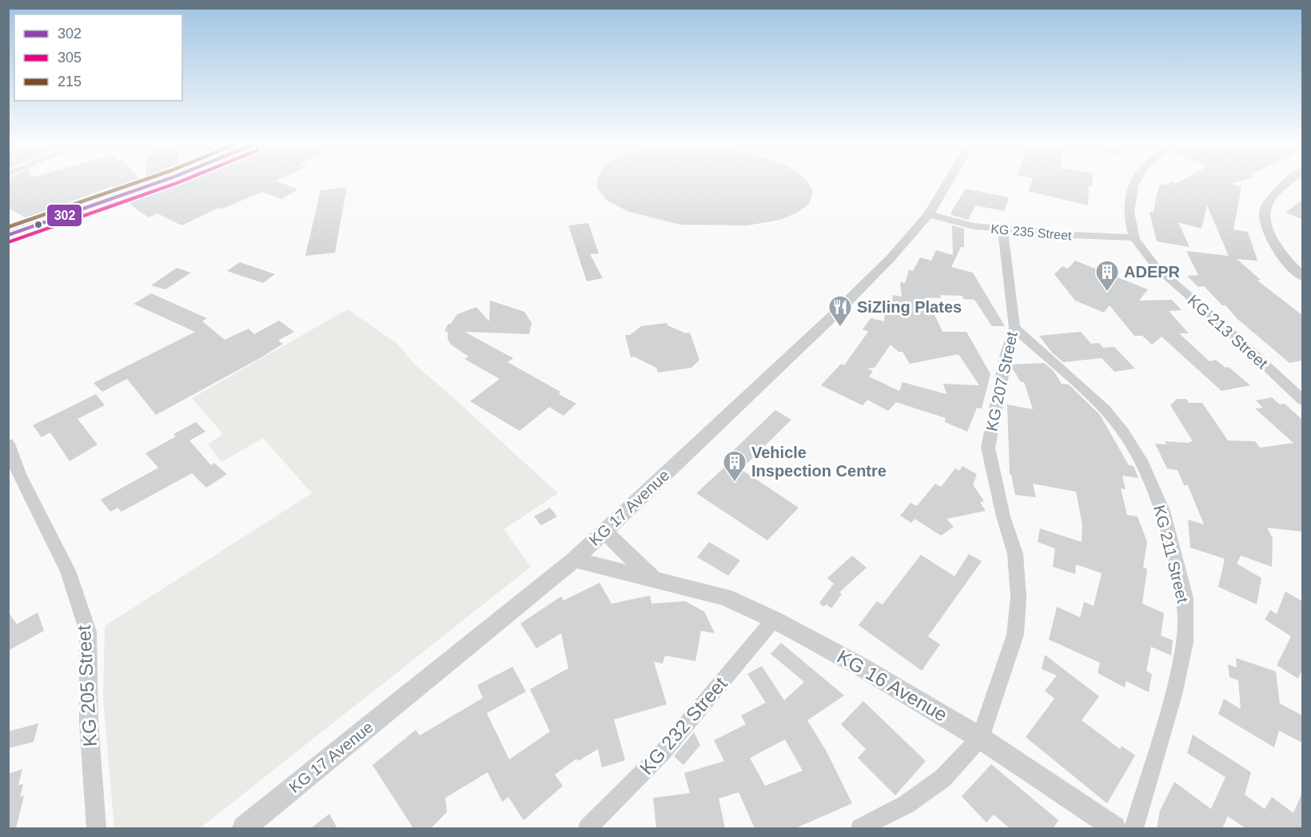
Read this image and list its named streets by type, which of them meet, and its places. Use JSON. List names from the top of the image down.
{
  "streets": {
    "street": [
      "KG 235 Street",
      "KG 213 Street",
      "KG 207 Street",
      "KG 17 Avenue",
      "KG 211 Street",
      "KG 205 Street",
      "KG 16 Avenue",
      "KG 232 Street"
    ]
  },
  "crossings": [
    ["KG 235 Street", "KG 213 Street"],
    ["KG 235 Street", "KG 207 Street"],
    ["KG 235 Street", "KG 17 Avenue"],
    ["KG 207 Street", "KG 211 Street"],
    ["KG 207 Street", "KG 16 Avenue"],
    ["KG 17 Avenue", "KG 16 Avenue"],
    ["KG 16 Avenue", "KG 232 Street"]
  ],
  "places": {
    "building": ["ADEPR", "Vehicle Inspection Centre"],
    "restaurant": ["SiZling Plates"]
  },
  "lines": ["transit line 302", "transit line 305", "transit line 215"],
  "legend": ["302", "305", "215"]
}
